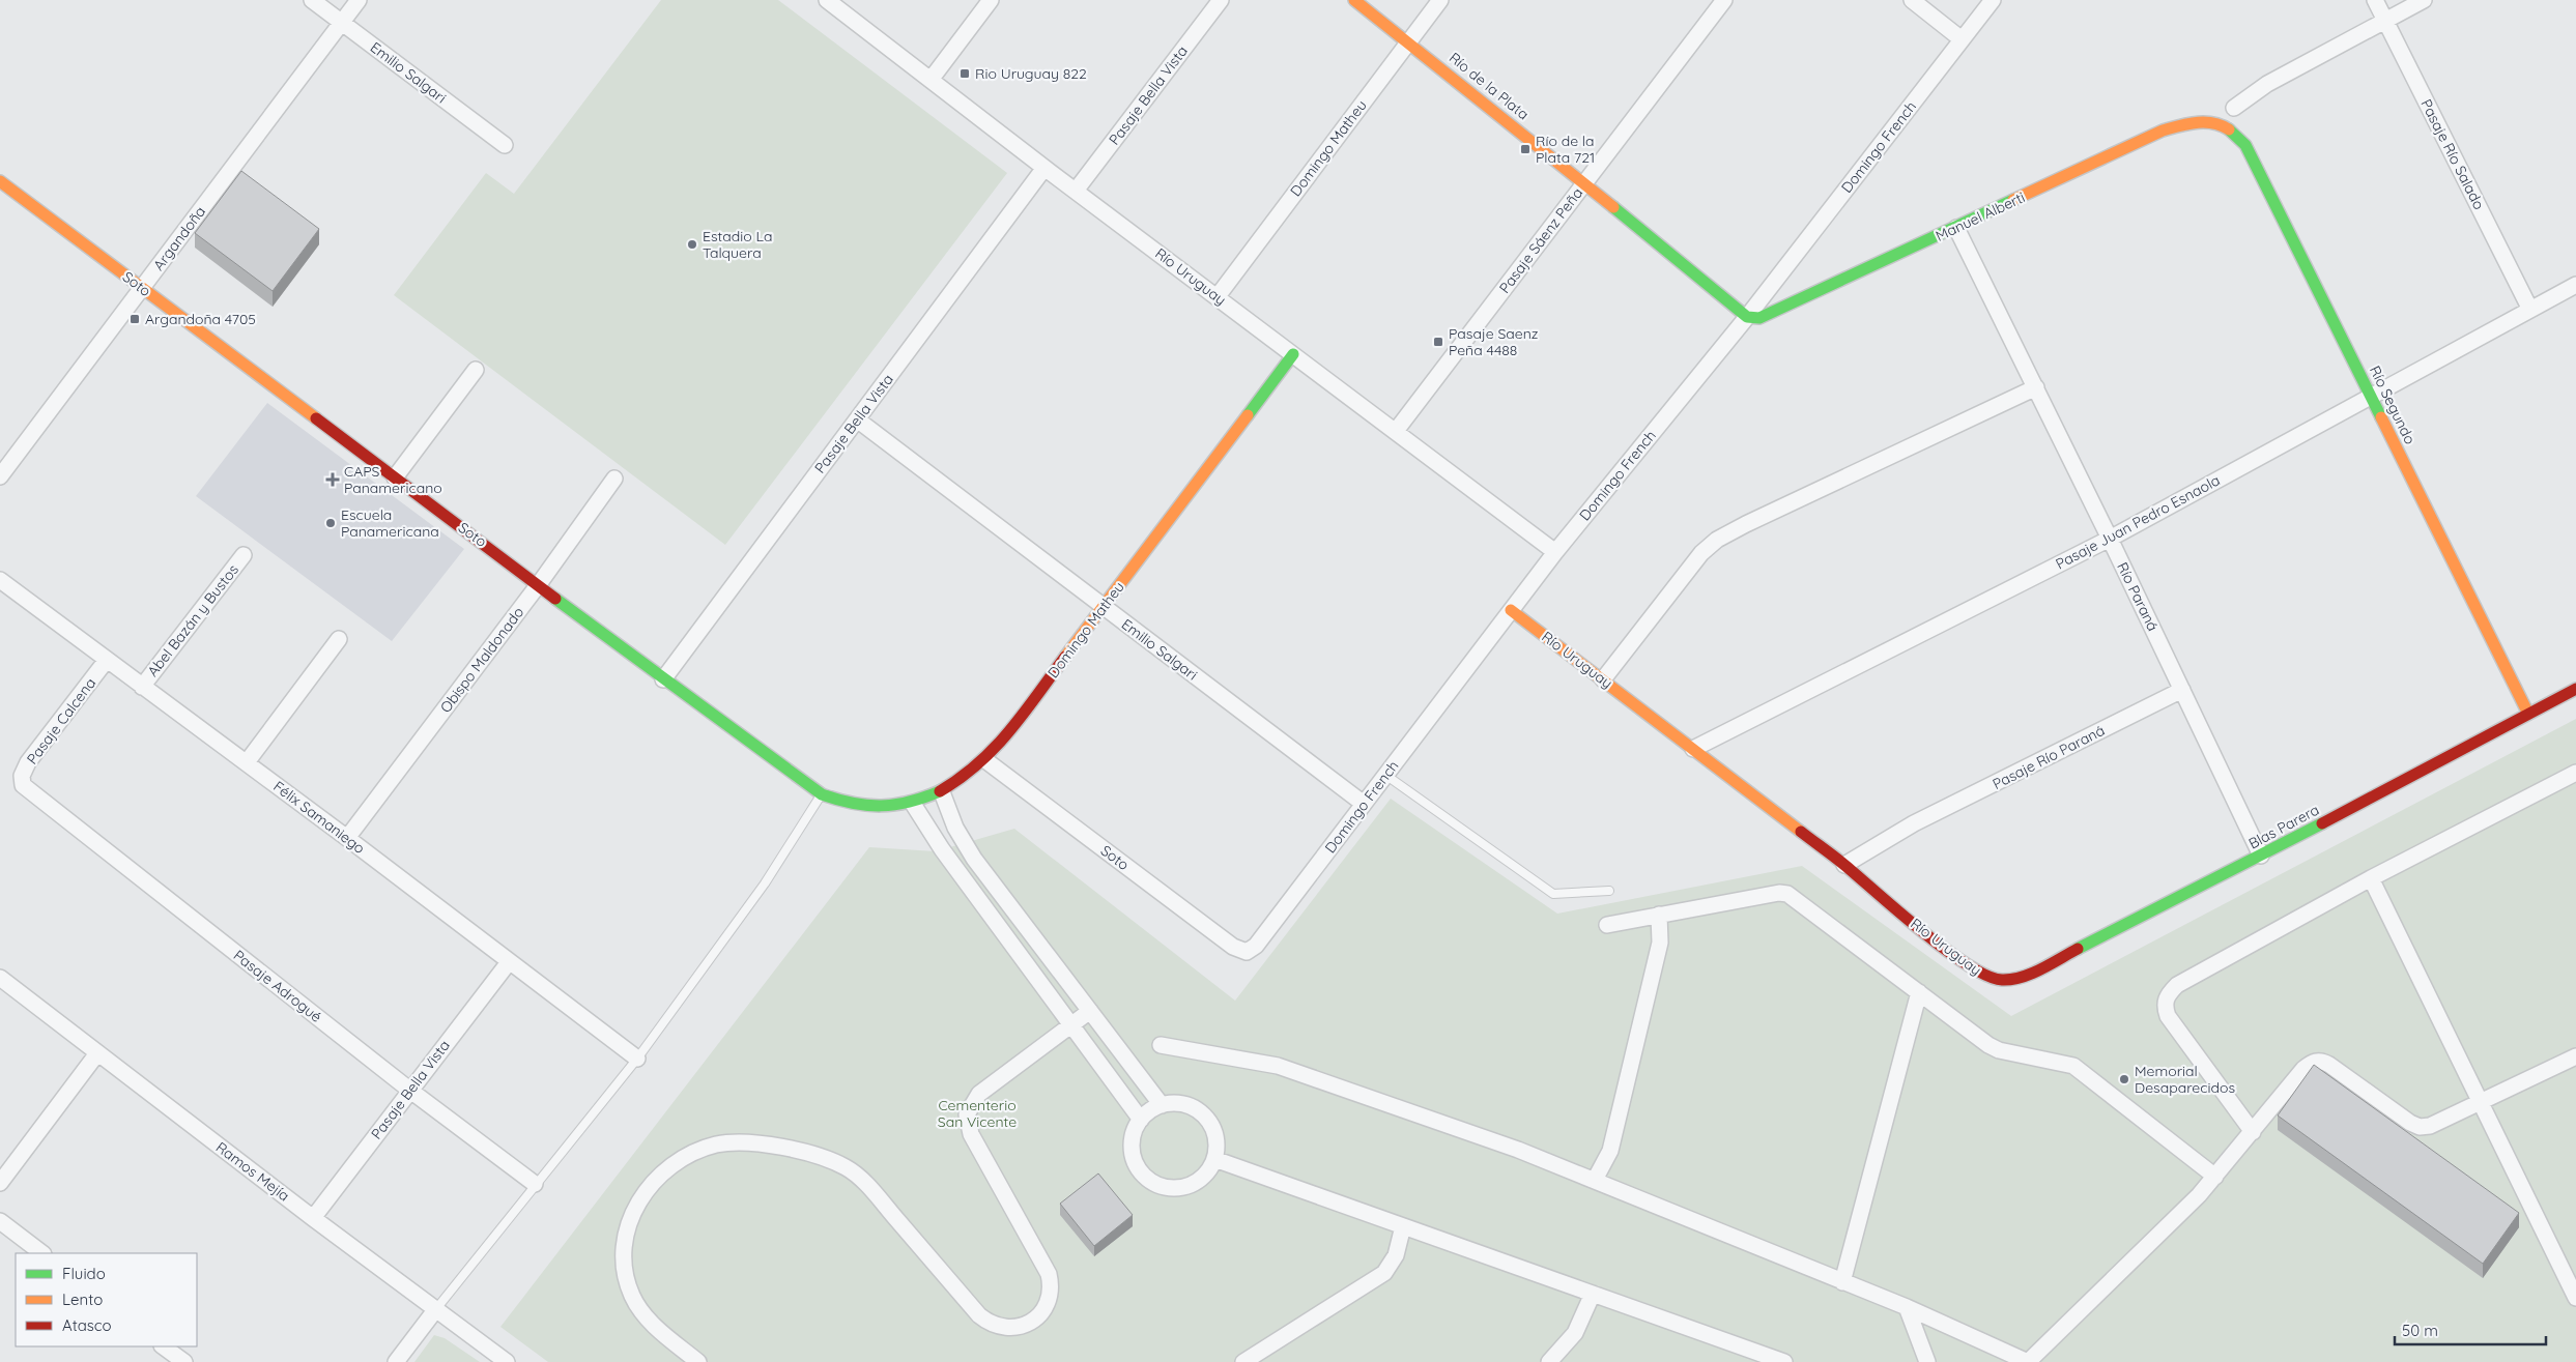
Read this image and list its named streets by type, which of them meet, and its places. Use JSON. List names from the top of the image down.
{
  "streets": {
    "street": [
      "Emilio Salgari",
      "Río de la Plata",
      "Pasaje Bella Vista",
      "Domingo French",
      "Domingo Matheu",
      "Pasaje Río Salado",
      "Manuel Alberti",
      "Argandoña",
      "Pasaje Sáenz Peña",
      "Río Uruguay",
      "Soto",
      "Río Segundo",
      "Pasaje Juan Pedro Esnaola",
      "Río Paraná",
      "Abel Bazán y Bustos",
      "Obispo Maldonado",
      "Pasaje Calcena",
      "Pasaje Río Paraná",
      "Félix Samaniego",
      "Blas Parera",
      "Pasaje Adrogué",
      "Ramos Mejía"
    ]
  },
  "crossings": [
    ["Emilio Salgari", "Pasaje Bella Vista"],
    ["Emilio Salgari", "Domingo French"],
    ["Emilio Salgari", "Domingo Matheu"],
    ["Emilio Salgari", "Argandoña"],
    ["Río de la Plata", "Domingo French"],
    ["Río de la Plata", "Domingo Matheu"],
    ["Río de la Plata", "Manuel Alberti"],
    ["Río de la Plata", "Pasaje Sáenz Peña"],
    ["Pasaje Bella Vista", "Río Uruguay"],
    ["Pasaje Bella Vista", "Soto"],
    ["Pasaje Bella Vista", "Félix Samaniego"],
    ["Pasaje Bella Vista", "Pasaje Adrogué"],
    ["Pasaje Bella Vista", "Ramos Mejía"],
    ["Domingo French", "Manuel Alberti"],
    ["Domingo French", "Río Uruguay"],
    ["Domingo French", "Soto"],
    ["Domingo Matheu", "Río Uruguay"],
    ["Domingo Matheu", "Soto"],
    ["Pasaje Río Salado", "Pasaje Juan Pedro Esnaola"],
    ["Manuel Alberti", "Río Segundo"],
    ["Manuel Alberti", "Río Paraná"],
    ["Argandoña", "Soto"],
    ["Pasaje Sáenz Peña", "Río Uruguay"],
    ["Río Uruguay", "Pasaje Juan Pedro Esnaola"],
    ["Río Uruguay", "Pasaje Río Paraná"],
    ["Río Uruguay", "Blas Parera"],
    ["Soto", "Obispo Maldonado"],
    ["Río Segundo", "Pasaje Juan Pedro Esnaola"],
    ["Río Segundo", "Blas Parera"],
    ["Pasaje Juan Pedro Esnaola", "Río Paraná"],
    ["Río Paraná", "Pasaje Río Paraná"],
    ["Río Paraná", "Blas Parera"],
    ["Abel Bazán y Bustos", "Félix Samaniego"],
    ["Obispo Maldonado", "Félix Samaniego"],
    ["Pasaje Calcena", "Félix Samaniego"],
    ["Pasaje Calcena", "Pasaje Adrogué"]
  ],
  "parks": ["Cementerio San Vicente"],
  "places": {
    "transit": [
      "Rio Uruguay 822",
      "Río de la Plata 721",
      "Argandoña 4705",
      "Pasaje Saenz Peña 4488"
    ],
    "other": ["Estadio La Talquera", "Escuela Panamericana", "Memorial Desaparecidos"],
    "health": ["CAPS Panamericano"]
  },
  "legend": ["Fluido", "Lento", "Atasco"],
  "scale_bar": "50 m"
}
